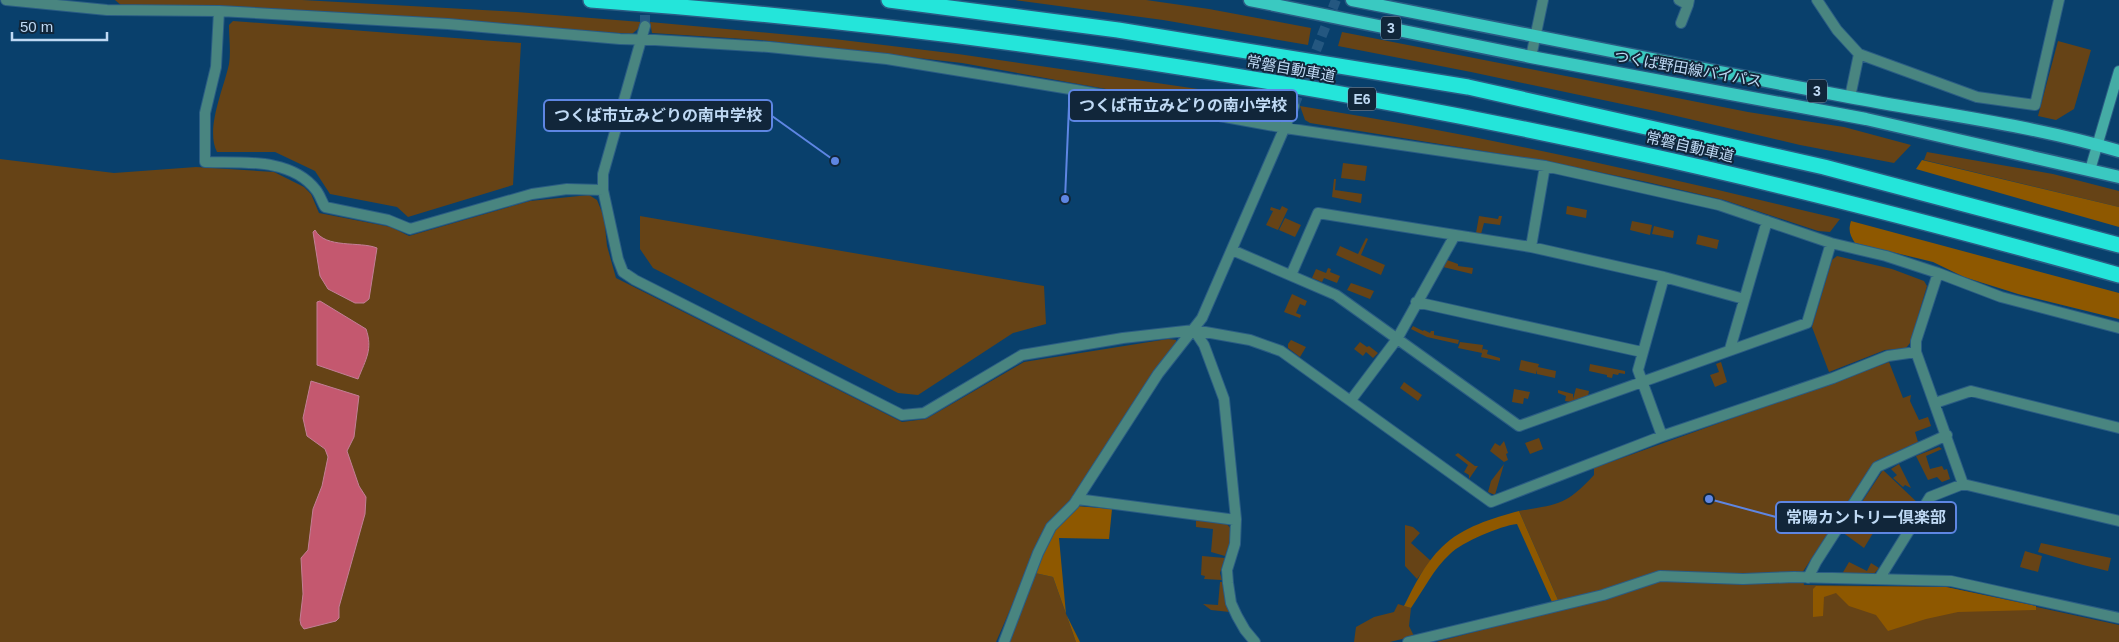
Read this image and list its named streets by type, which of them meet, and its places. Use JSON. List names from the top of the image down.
{
  "streets": {
    "highway": ["常磐自動車道", "E6"],
    "main road": ["3", "つくば野田線バイパス"]
  },
  "places": ["つくば市立みどりの南中学校", "つくば市立みどりの南小学校", "常陽カントリー倶楽部"],
  "scale_bar": "50 m"
}
